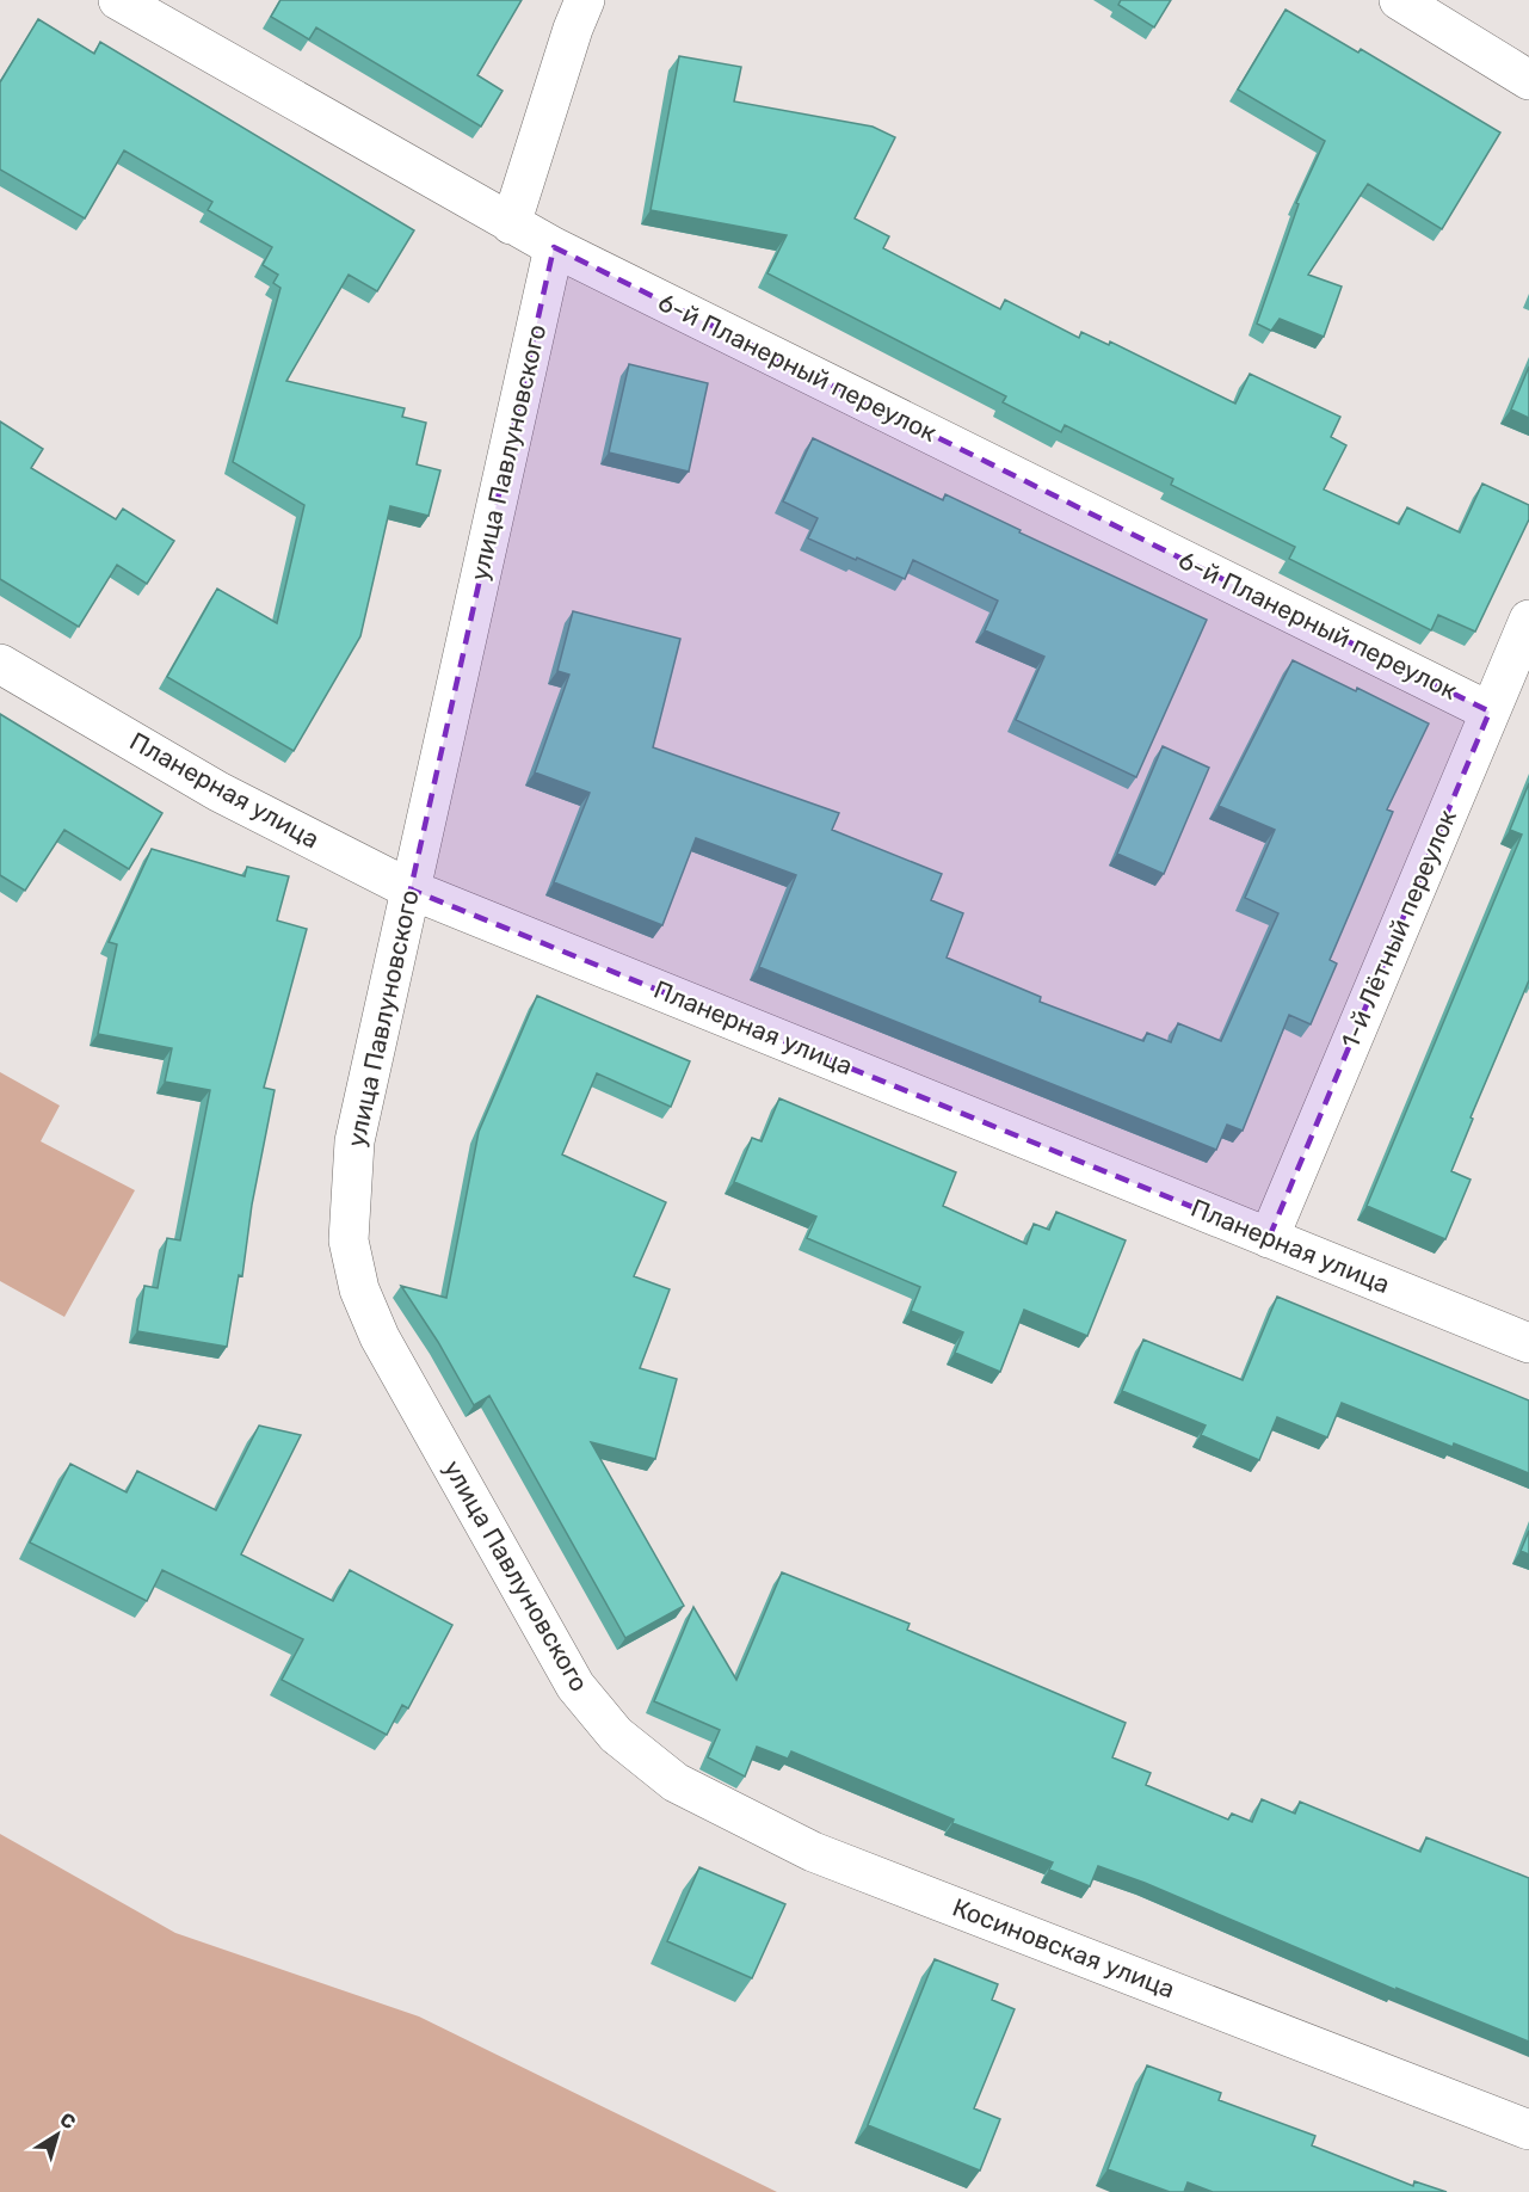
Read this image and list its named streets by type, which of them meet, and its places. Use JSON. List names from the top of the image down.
{
  "streets": {
    "street": [
      "6-й Планерный переулок",
      "улица Павлуновского",
      "Планерная улица",
      "1-й Лётный переулок",
      "Косиновская улица"
    ]
  },
  "crossings": [
    ["6-й Планерный переулок", "улица Павлуновского"],
    ["6-й Планерный переулок", "1-й Лётный переулок"],
    ["улица Павлуновского", "Планерная улица"],
    ["улица Павлуновского", "Косиновская улица"],
    ["Планерная улица", "1-й Лётный переулок"]
  ],
  "north": "top right"
}
